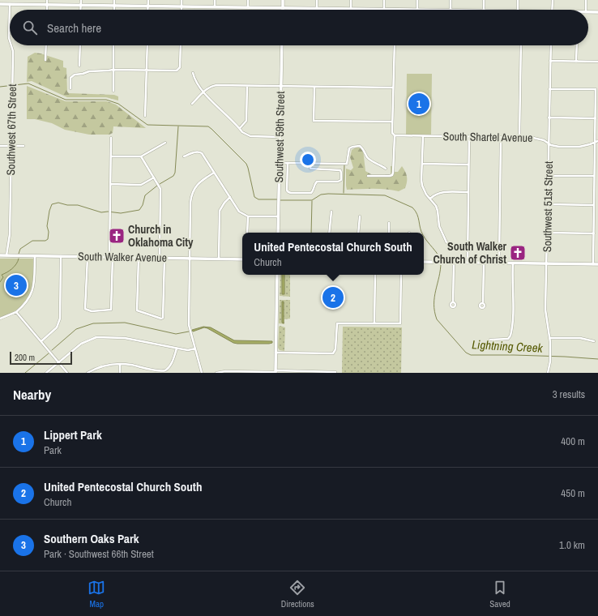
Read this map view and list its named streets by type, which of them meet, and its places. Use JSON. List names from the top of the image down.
{
  "streets": {
    "main road": ["Southwest 59th Street", "South Walker Avenue"],
    "street": ["Southwest 67th Street", "South Shartel Avenue", "Southwest 51st Street"]
  },
  "crossings": [
    ["Southwest 67th Street", "South Walker Avenue"],
    ["South Shartel Avenue", "Southwest 51st Street"]
  ],
  "water": ["Lightning Creek"],
  "places": {
    "church": ["Church in Oklahoma City", "South Walker Church of Christ"]
  },
  "scale_bar": "200 m",
  "page": {
    "search": "Search here",
    "pins": ["1", "3", "2"],
    "popup": ["United Pentecostal Church South", "Church"],
    "scale": "200 m",
    "heading": ["Nearby", "3 results"],
    "list": [
      {
        "mark": "1",
        "name": "Lippert Park",
        "note": "Park",
        "value": "400 m"
      },
      {
        "mark": "2",
        "name": "United Pentecostal Church South",
        "note": "Church",
        "value": "450 m"
      },
      {
        "mark": "3",
        "name": "Southern Oaks Park",
        "note": "Park · Southwest 66th Street",
        "value": "1.0 km"
      }
    ],
    "nav": ["Map", "Directions", "Saved"]
  }
}
